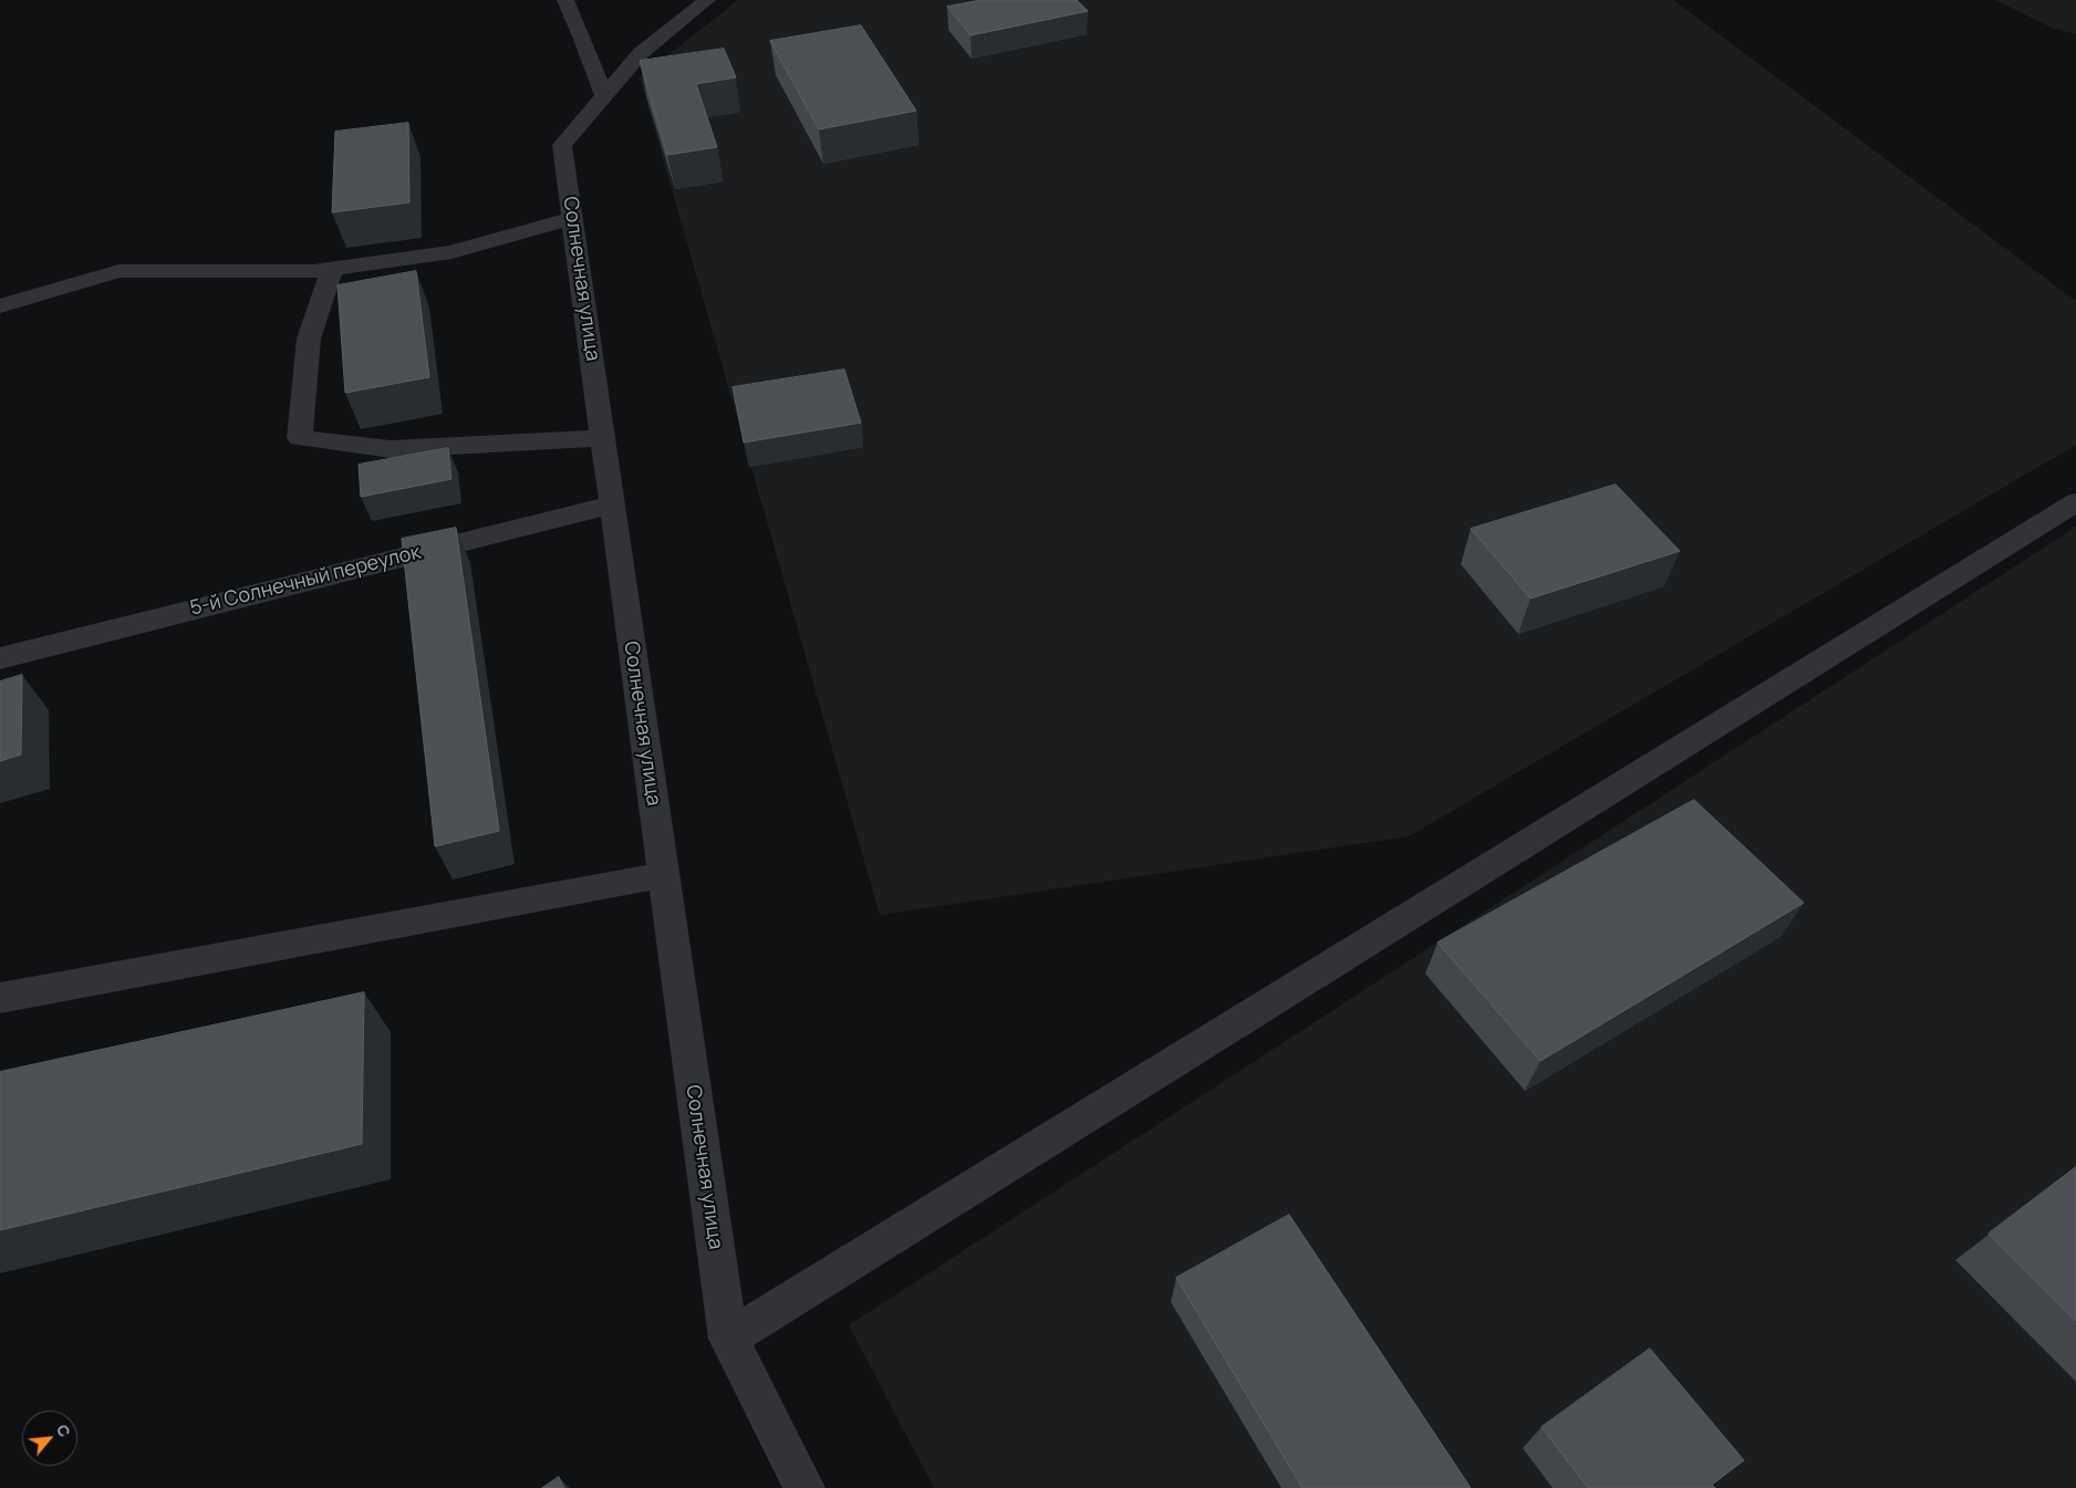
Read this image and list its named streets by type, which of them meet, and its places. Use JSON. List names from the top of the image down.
{
  "streets": {
    "street": ["Солнечная улица", "5-й Солнечный переулок"]
  },
  "crossings": [
    ["Солнечная улица", "5-й Солнечный переулок"]
  ],
  "north": "top right"
}
